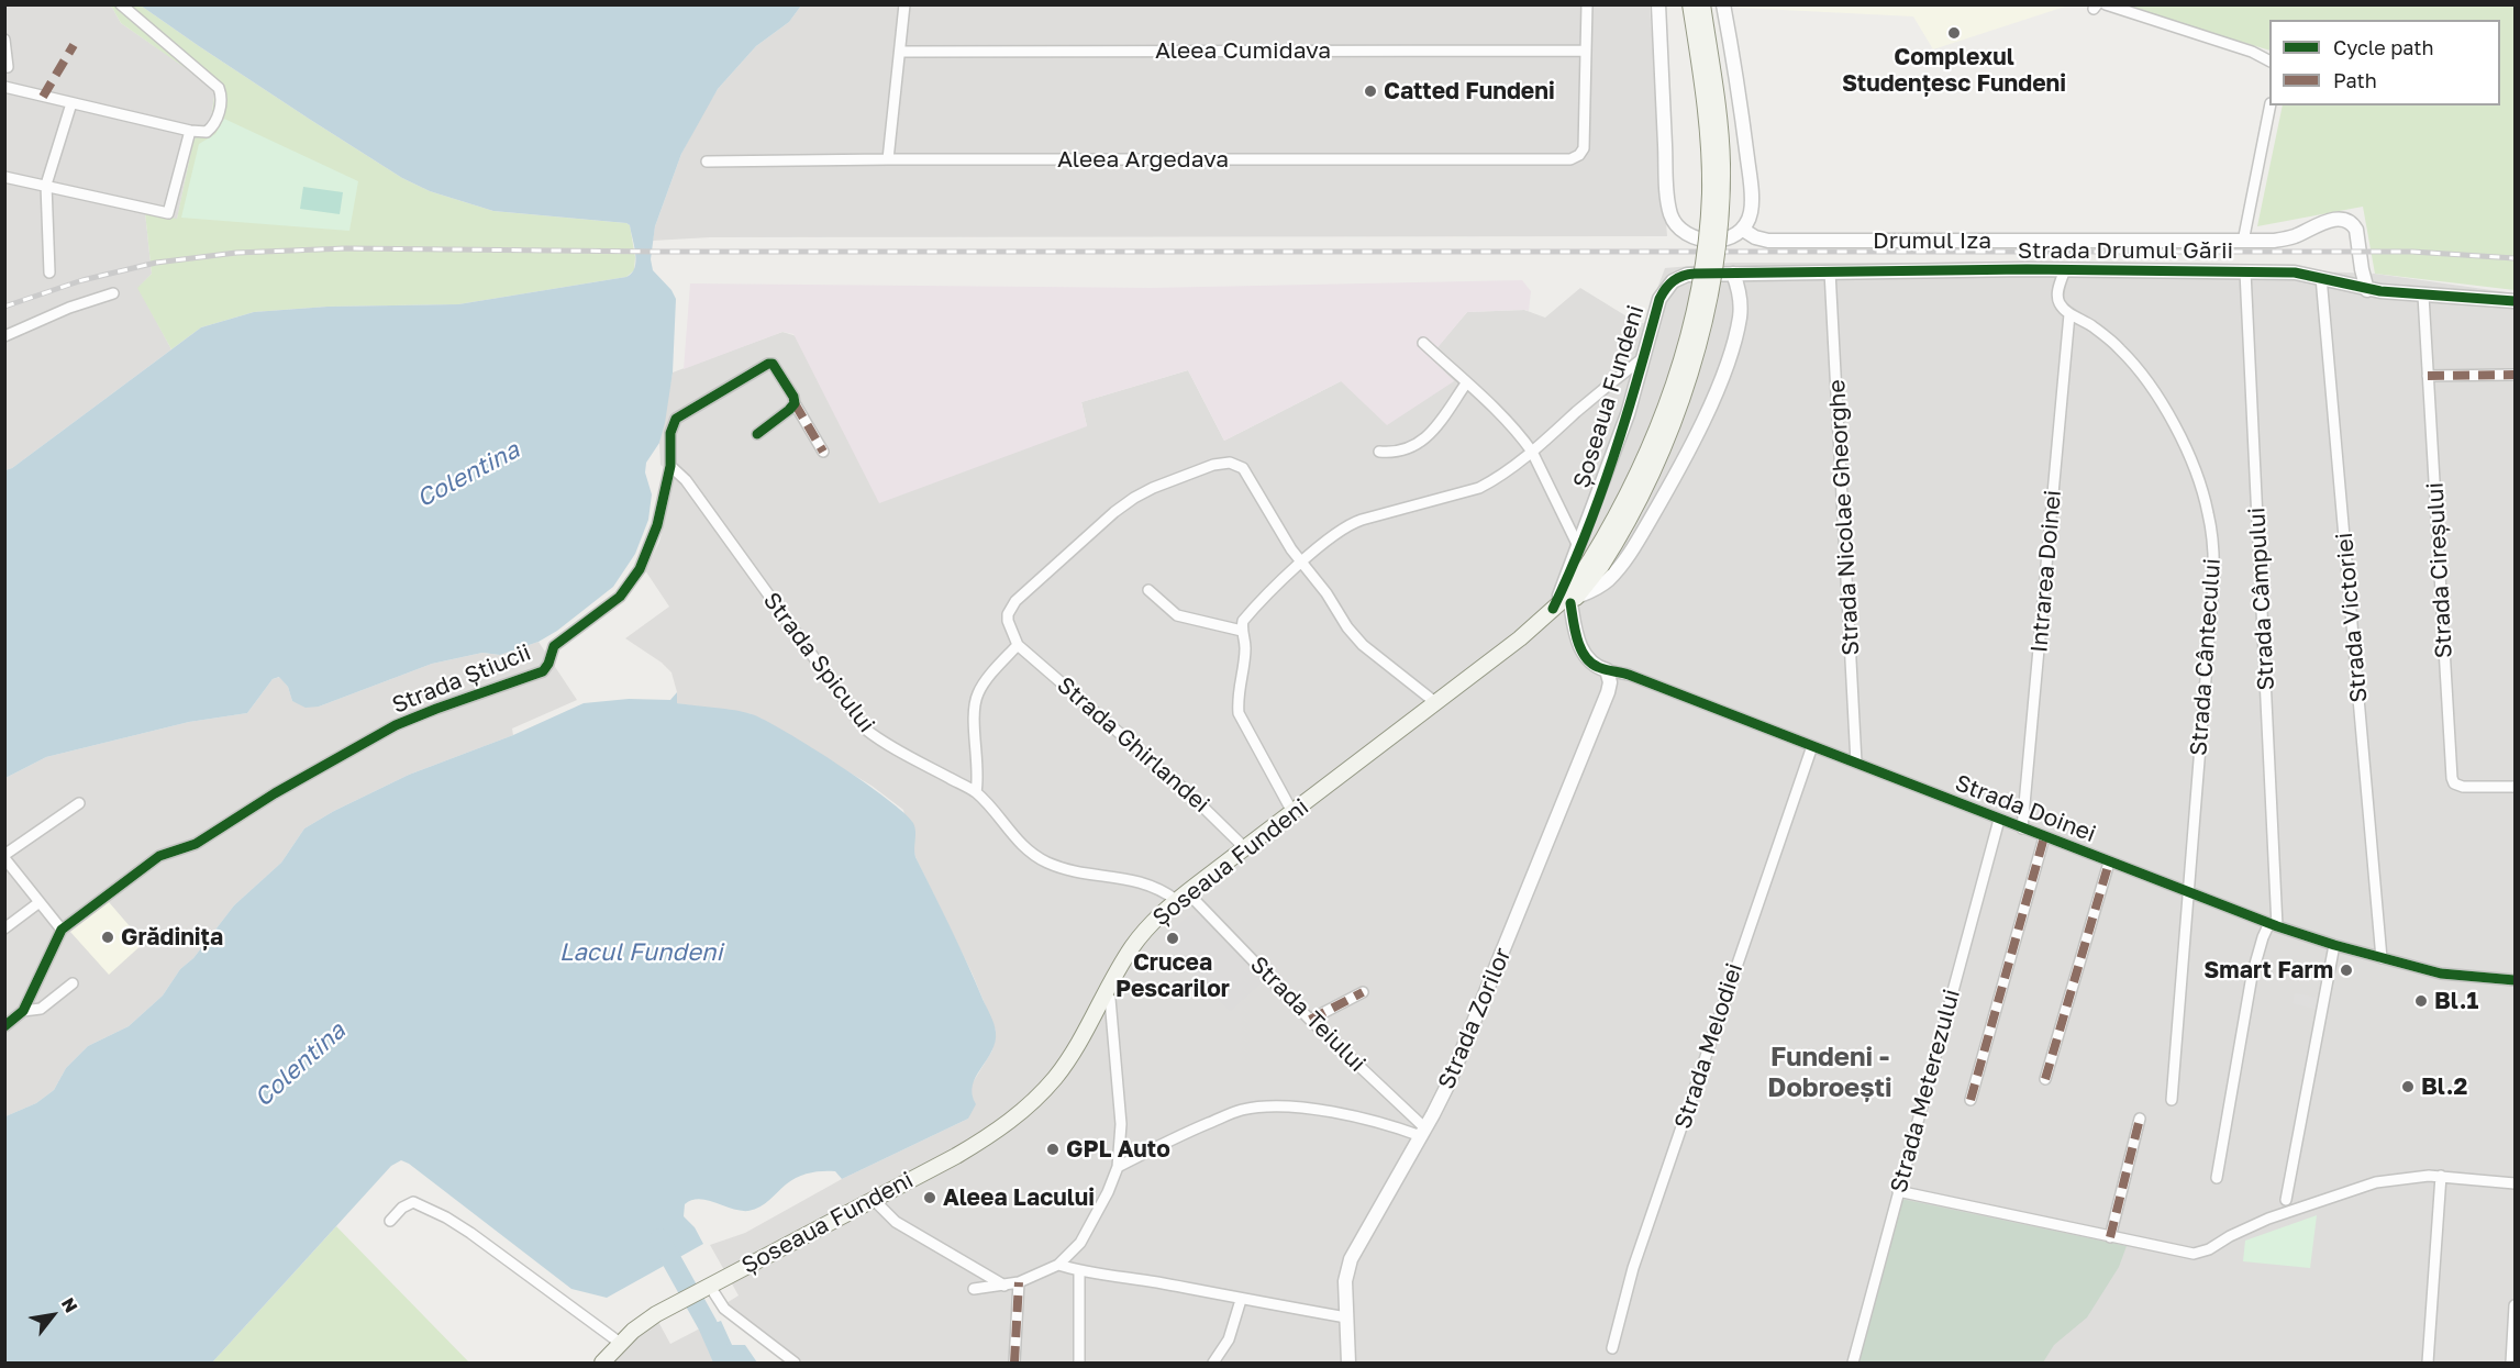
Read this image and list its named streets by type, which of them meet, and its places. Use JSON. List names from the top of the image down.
{
  "streets": {
    "main road": ["Șoseaua Fundeni"],
    "street": [
      "Aleea Cumidava",
      "Aleea Argedava",
      "Drumul Iza",
      "Strada Drumul Gării",
      "Strada Nicolae Gheorghe",
      "Strada Cireșului",
      "Intrarea Doinei",
      "Strada Câmpului",
      "Strada Victoriei",
      "Strada Cântecului",
      "Strada Spicului",
      "Strada Știucii",
      "Strada Ghirlandei",
      "Strada Doinei",
      "Strada Teiului",
      "Strada Zorilor",
      "Strada Melodiei",
      "Strada Meterezului"
    ]
  },
  "crossings": [
    ["Aleea Cumidava", "Aleea Argedava"],
    ["Drumul Iza", "Strada Drumul Gării"],
    ["Strada Drumul Gării", "Șoseaua Fundeni"],
    ["Strada Drumul Gării", "Strada Nicolae Gheorghe"],
    ["Strada Drumul Gării", "Strada Cireșului"],
    ["Strada Drumul Gării", "Strada Câmpului"],
    ["Strada Drumul Gării", "Strada Victoriei"],
    ["Șoseaua Fundeni", "Strada Spicului"],
    ["Șoseaua Fundeni", "Strada Ghirlandei"],
    ["Șoseaua Fundeni", "Strada Doinei"],
    ["Șoseaua Fundeni", "Strada Teiului"],
    ["Strada Nicolae Gheorghe", "Strada Doinei"],
    ["Intrarea Doinei", "Strada Cântecului"],
    ["Intrarea Doinei", "Strada Doinei"],
    ["Strada Câmpului", "Strada Doinei"],
    ["Strada Victoriei", "Strada Doinei"],
    ["Strada Cântecului", "Strada Doinei"],
    ["Strada Spicului", "Strada Știucii"],
    ["Strada Doinei", "Strada Zorilor"],
    ["Strada Doinei", "Strada Melodiei"],
    ["Strada Doinei", "Strada Meterezului"],
    ["Strada Teiului", "Strada Zorilor"]
  ],
  "districts": ["Fundeni - Dobroești"],
  "water": ["Colentina", "Lacul Fundeni"],
  "places": [
    "Complexul Studențesc Fundeni",
    "Catted Fundeni",
    "Grădinița",
    "Crucea Pescarilor",
    "Smart Farm",
    "Bl.1",
    "Bl.2",
    "GPL Auto",
    "Aleea Lacului"
  ],
  "legend": ["Cycle path", "Path"],
  "north": "top right"
}
